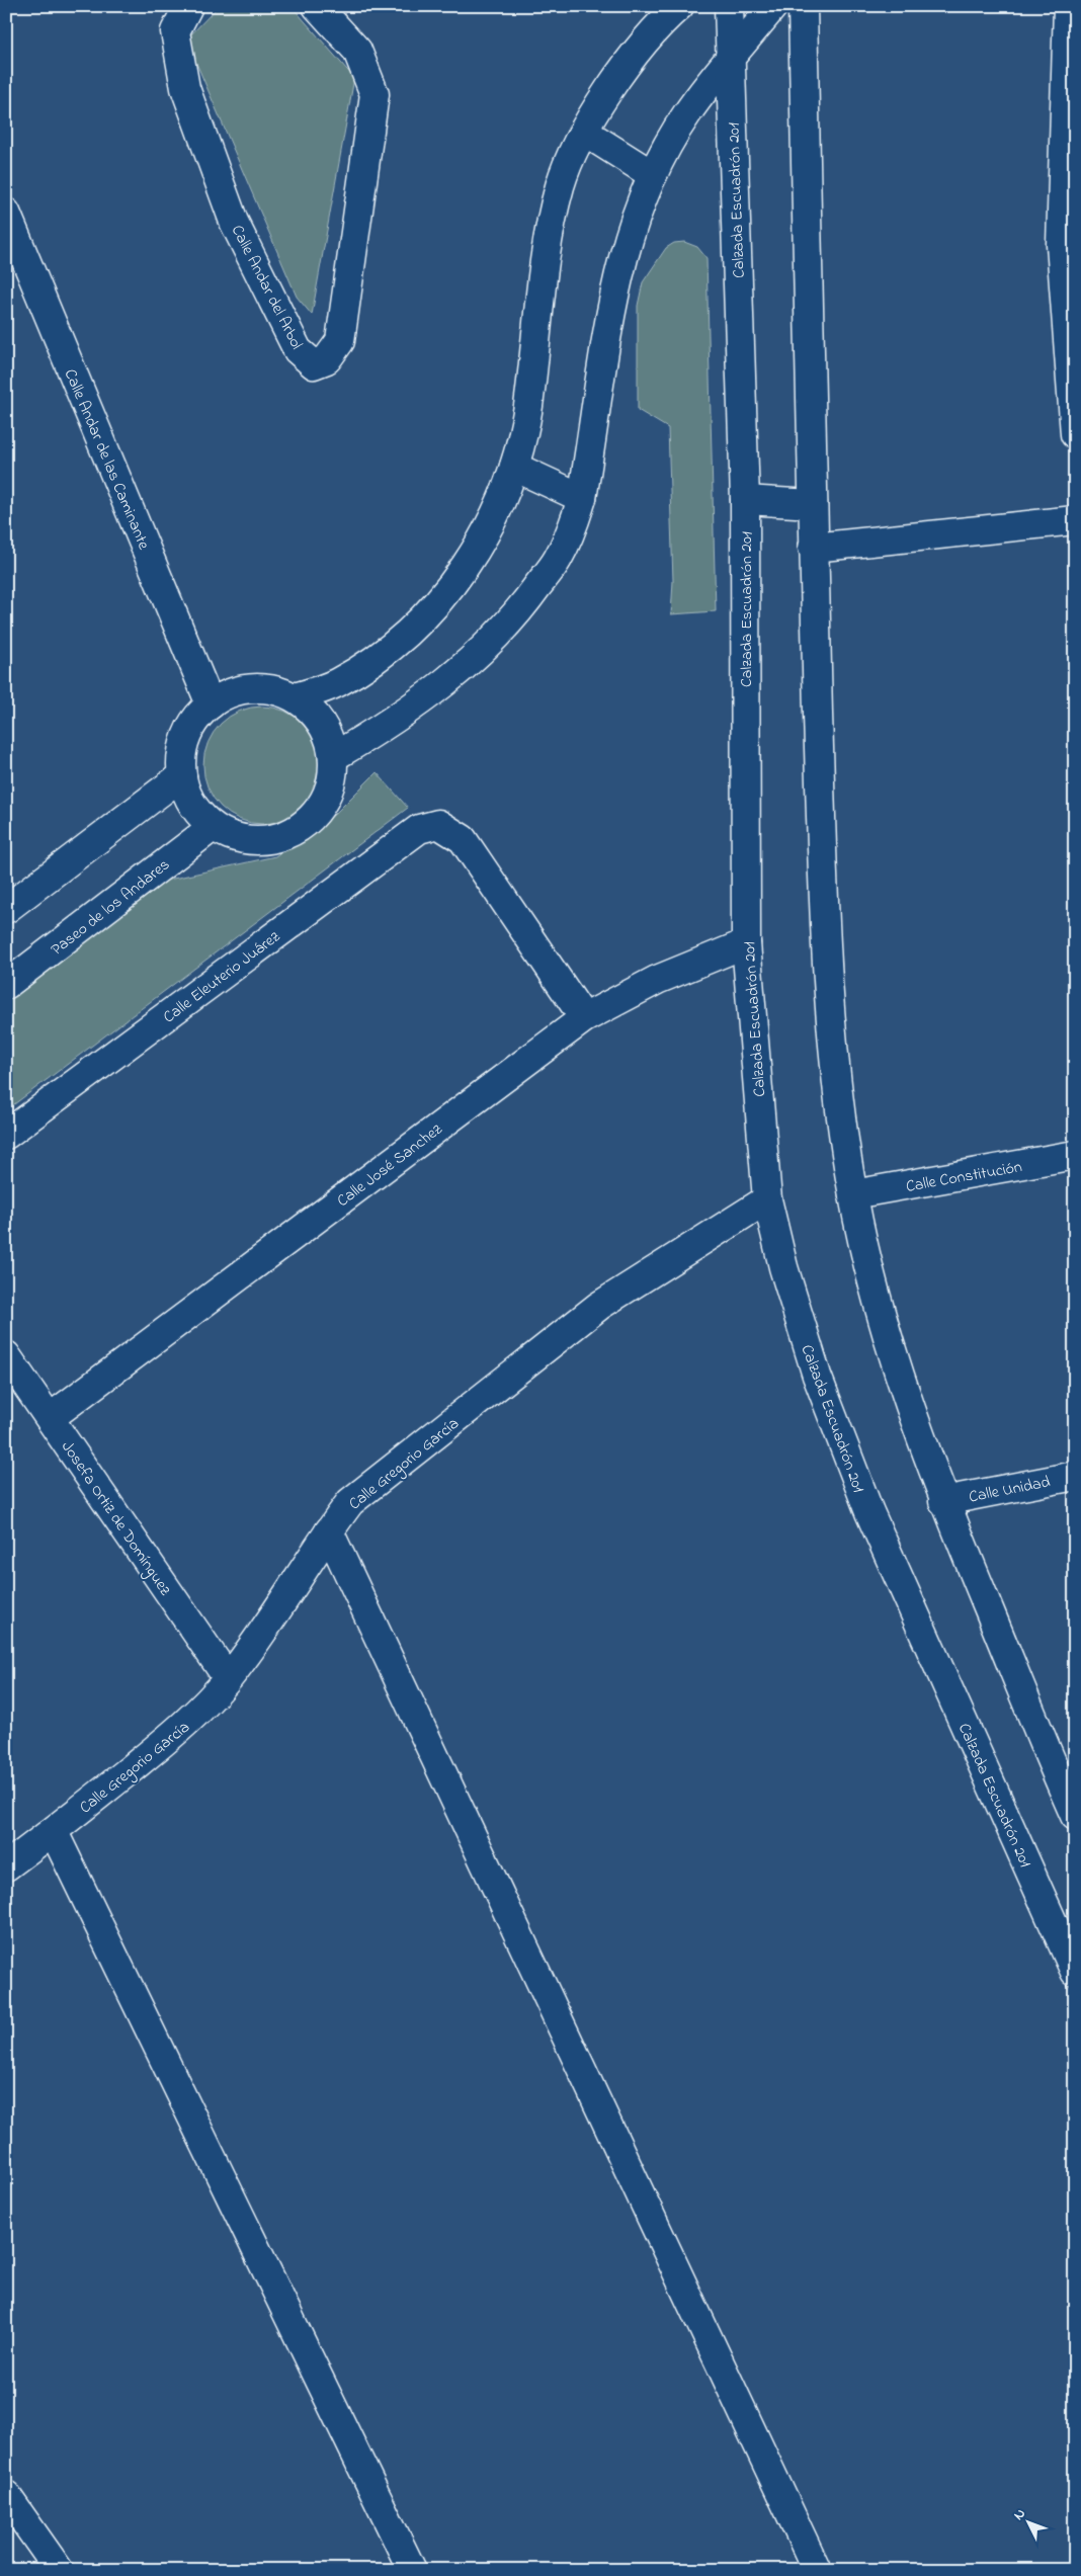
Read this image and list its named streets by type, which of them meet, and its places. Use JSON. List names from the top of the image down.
{
  "streets": {
    "street": [
      "Calzada Escuadrón 201",
      "Calle Andar del Arbol",
      "Calle Andar de las Caminante",
      "Paseo de los Andares",
      "Calle Eleuterio Juárez",
      "Calle José Sanchez",
      "Calle Constitución",
      "Calle Gregorio García",
      "Calle Unidad",
      "Josefa Ortiz de Domínguez"
    ]
  },
  "crossings": [
    ["Calzada Escuadrón 201", "Calle José Sanchez"],
    ["Calzada Escuadrón 201", "Calle Gregorio García"],
    ["Calle Andar de las Caminante", "Paseo de los Andares"],
    ["Calle Eleuterio Juárez", "Calle José Sanchez"],
    ["Calle José Sanchez", "Josefa Ortiz de Domínguez"],
    ["Calle Gregorio García", "Josefa Ortiz de Domínguez"]
  ],
  "north": "top left"
}
